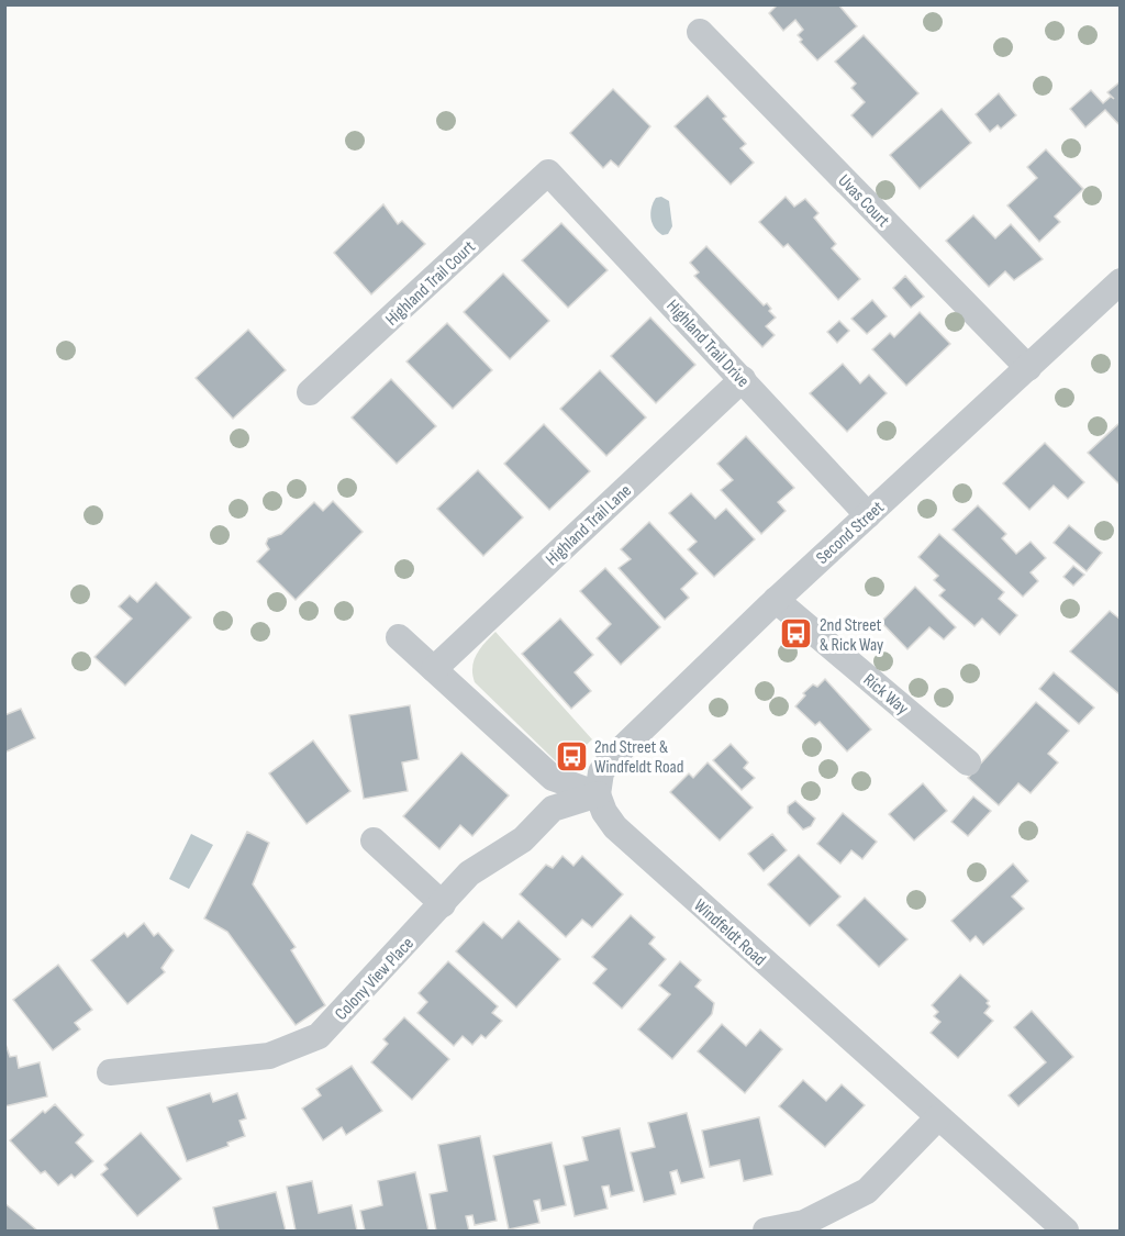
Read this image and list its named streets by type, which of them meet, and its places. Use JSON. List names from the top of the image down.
{
  "streets": {
    "street": [
      "Uvas Court",
      "Highland Trail Court",
      "Highland Trail Drive",
      "Highland Trail Lane",
      "Second Street",
      "Rick Way",
      "Windfeldt Road",
      "Colony View Place"
    ]
  },
  "crossings": [
    ["Uvas Court", "Second Street"],
    ["Highland Trail Court", "Highland Trail Drive"],
    ["Highland Trail Drive", "Highland Trail Lane"],
    ["Highland Trail Drive", "Second Street"],
    ["Second Street", "Rick Way"],
    ["Second Street", "Windfeldt Road"],
    ["Second Street", "Colony View Place"],
    ["Windfeldt Road", "Colony View Place"]
  ],
  "places": {
    "bus stop": ["2nd Street & Rick Way", "2nd Street & Windfeldt Road"]
  }
}
